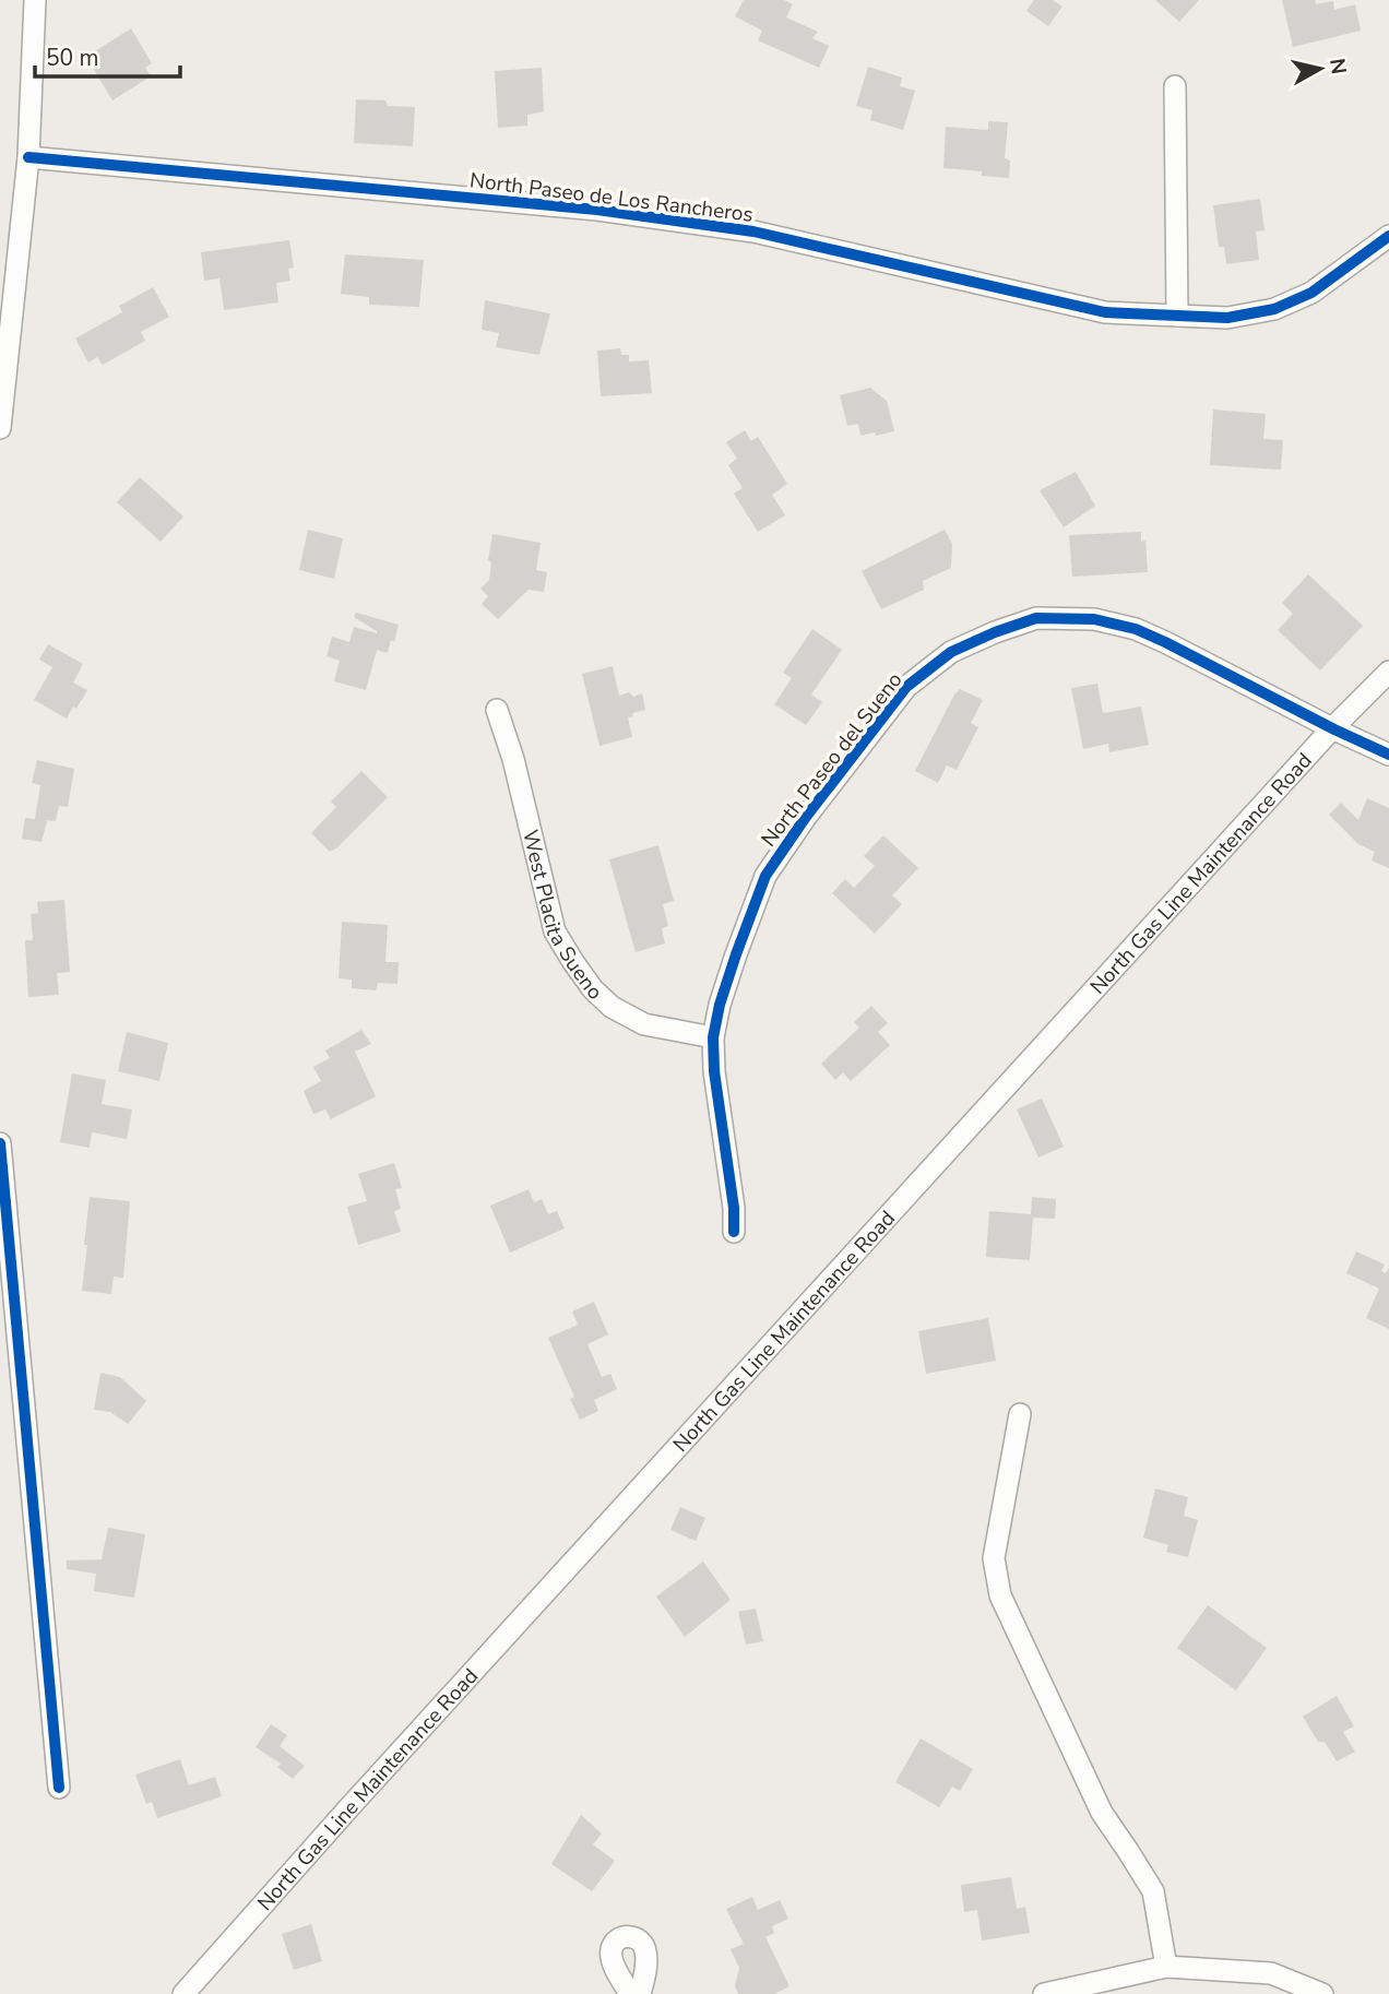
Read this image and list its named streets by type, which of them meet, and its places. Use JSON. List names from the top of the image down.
{
  "streets": {
    "street": [
      "North Paseo de Los Rancheros",
      "North Paseo del Sueno",
      "North Gas Line Maintenance Road",
      "West Placita Sueno"
    ]
  },
  "crossings": [
    ["North Paseo del Sueno", "North Gas Line Maintenance Road"],
    ["North Paseo del Sueno", "West Placita Sueno"]
  ],
  "scale_bar": "50 m",
  "north": "right"
}
